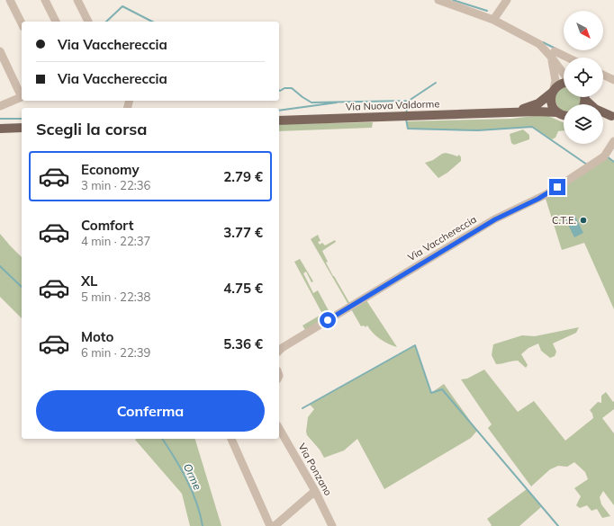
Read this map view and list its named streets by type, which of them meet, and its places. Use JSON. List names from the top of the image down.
{
  "streets": {
    "main road": ["Via Nuova Valdorme"],
    "street": ["Via Vacchereccia", "Via Ponzano"]
  },
  "water": ["Orme"],
  "places": ["C.T.E."],
  "north": "bottom right",
  "page": {
    "banner": ["Via Vacchereccia", "Via Vacchereccia"],
    "heading": "Scegli la corsa",
    "list": [
      {
        "name": "Economy",
        "note": "3 min · 22:36",
        "value": "2.79 €"
      },
      {
        "name": "Comfort",
        "note": "4 min · 22:37",
        "value": "3.77 €"
      },
      {
        "name": "XL",
        "note": "5 min · 22:38",
        "value": "4.75 €"
      },
      {
        "name": "Moto",
        "note": "6 min · 22:39",
        "value": "5.36 €"
      }
    ],
    "buttons": "Conferma"
  }
}
